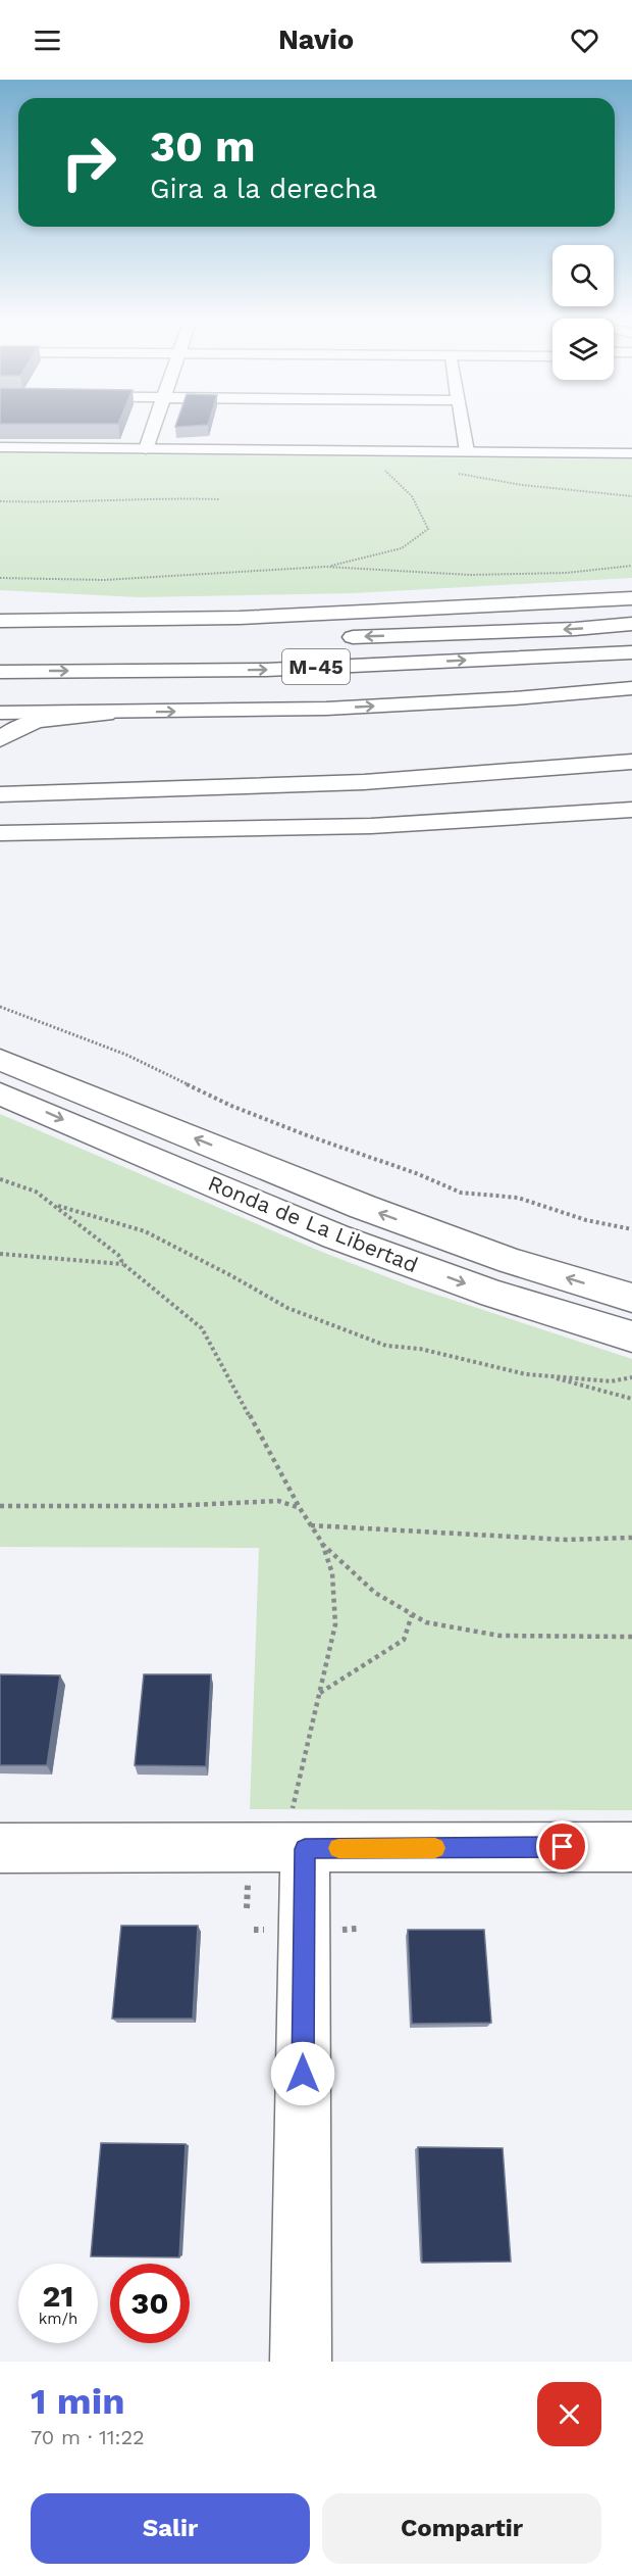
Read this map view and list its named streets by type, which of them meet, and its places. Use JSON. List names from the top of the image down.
{
  "streets": {
    "main road": ["M-45", "Ronda de La Libertad"]
  },
  "page": {
    "header": "Navio",
    "turn": ["30 m", "Gira a la derecha"],
    "speed": "21 km/h",
    "limit": "30",
    "heading": ["1 min", "70 m · 11:22"],
    "buttons": ["Salir", "Compartir"]
  }
}
